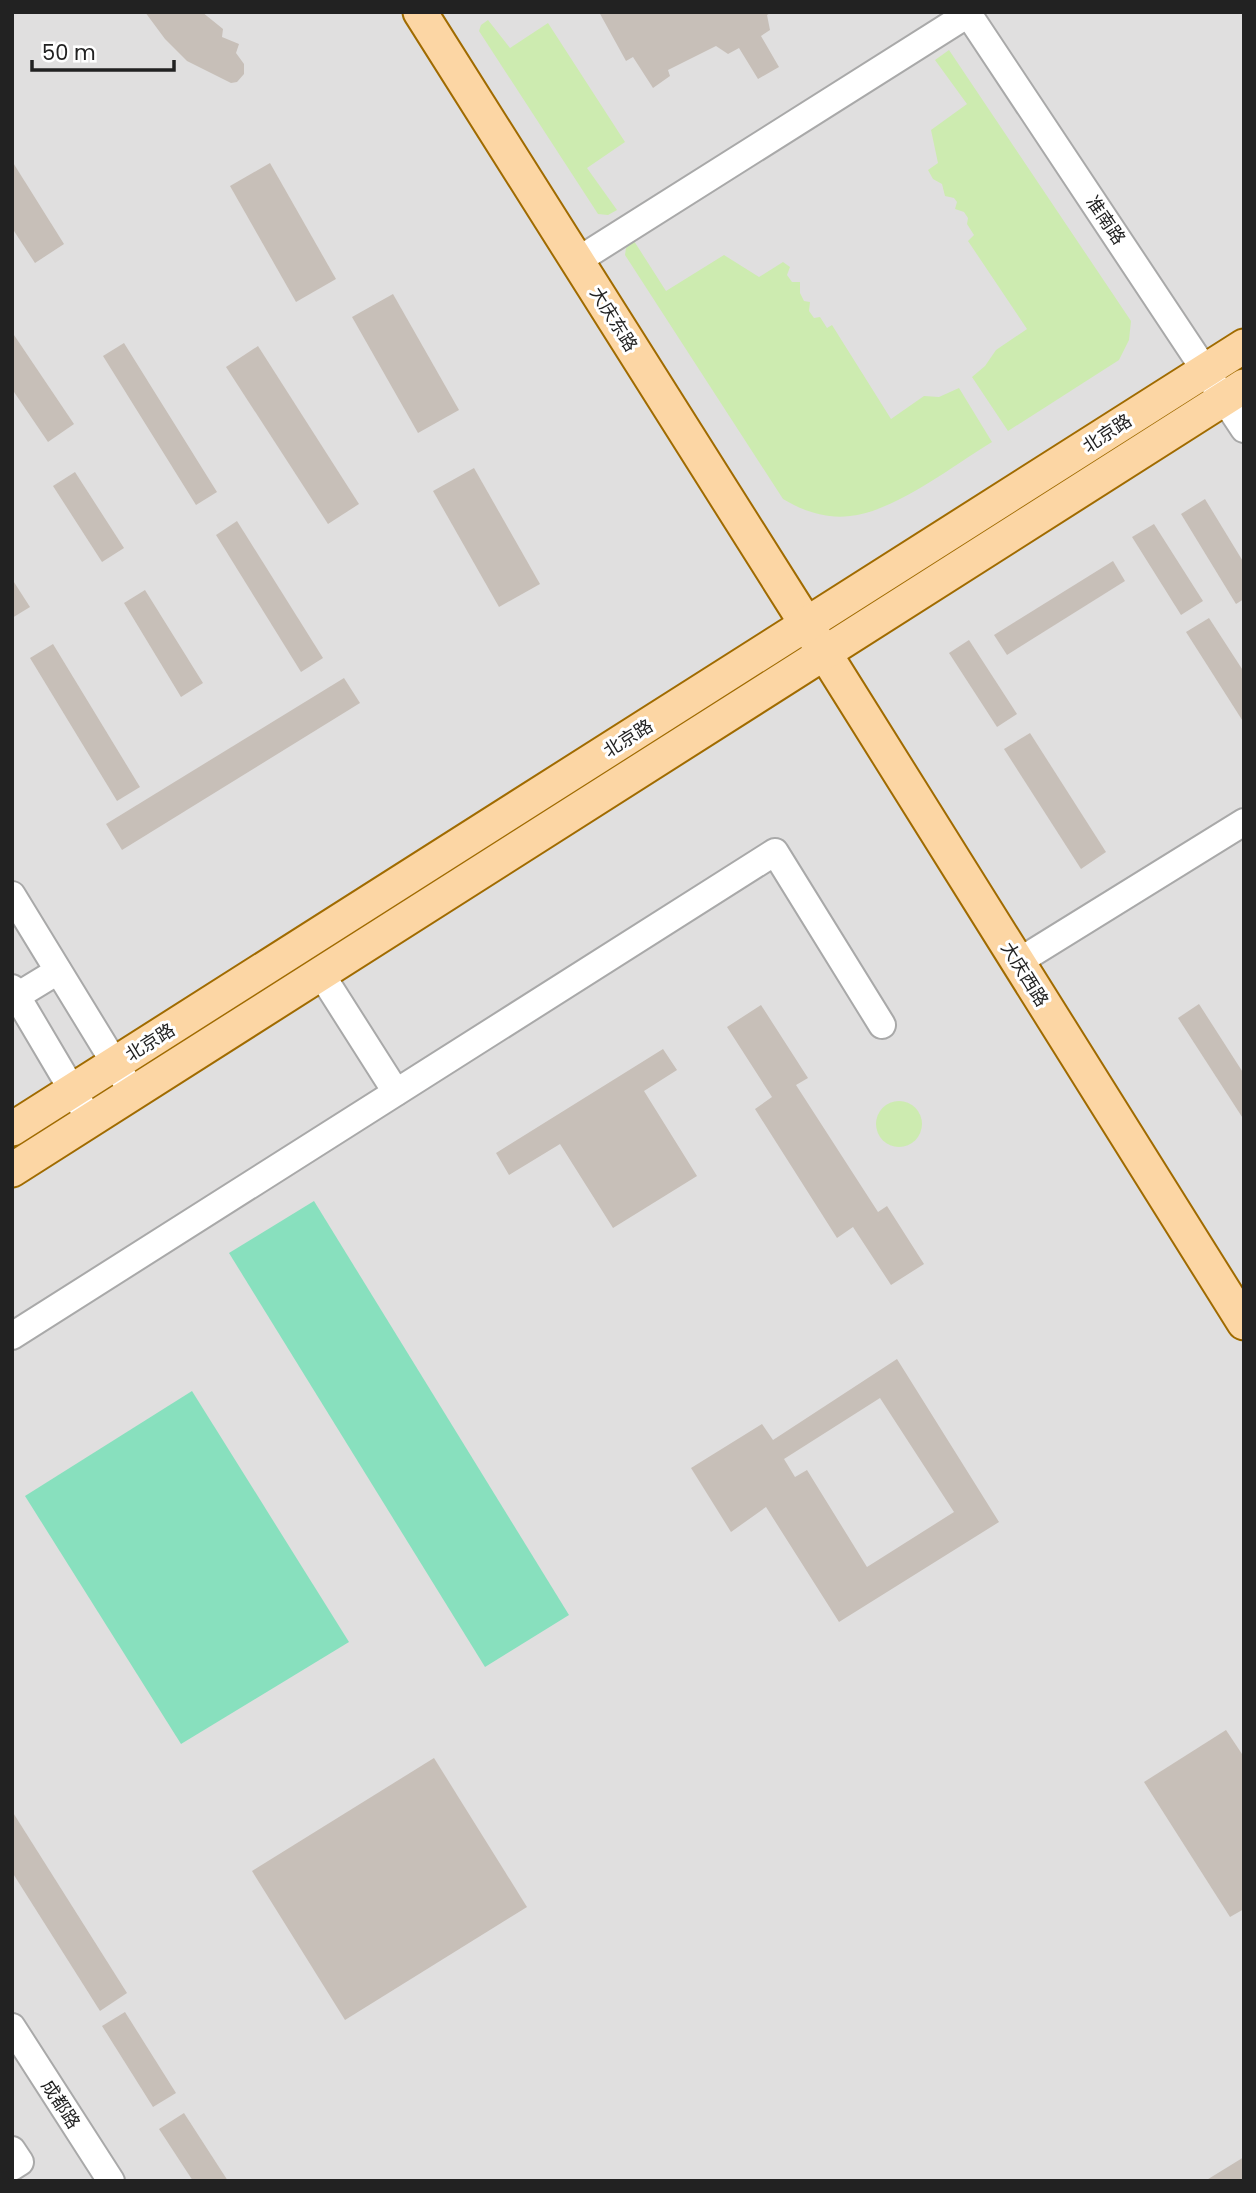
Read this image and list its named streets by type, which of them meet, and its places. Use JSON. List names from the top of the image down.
{
  "streets": {
    "main road": ["大庆东路", "北京路", "大庆西路"],
    "street": ["准南路", "成都路"]
  },
  "crossings": [
    ["准南路", "北京路"],
    ["大庆东路", "北京路"],
    ["大庆东路", "大庆西路"],
    ["北京路", "大庆西路"]
  ],
  "scale_bar": "50 m"
}
